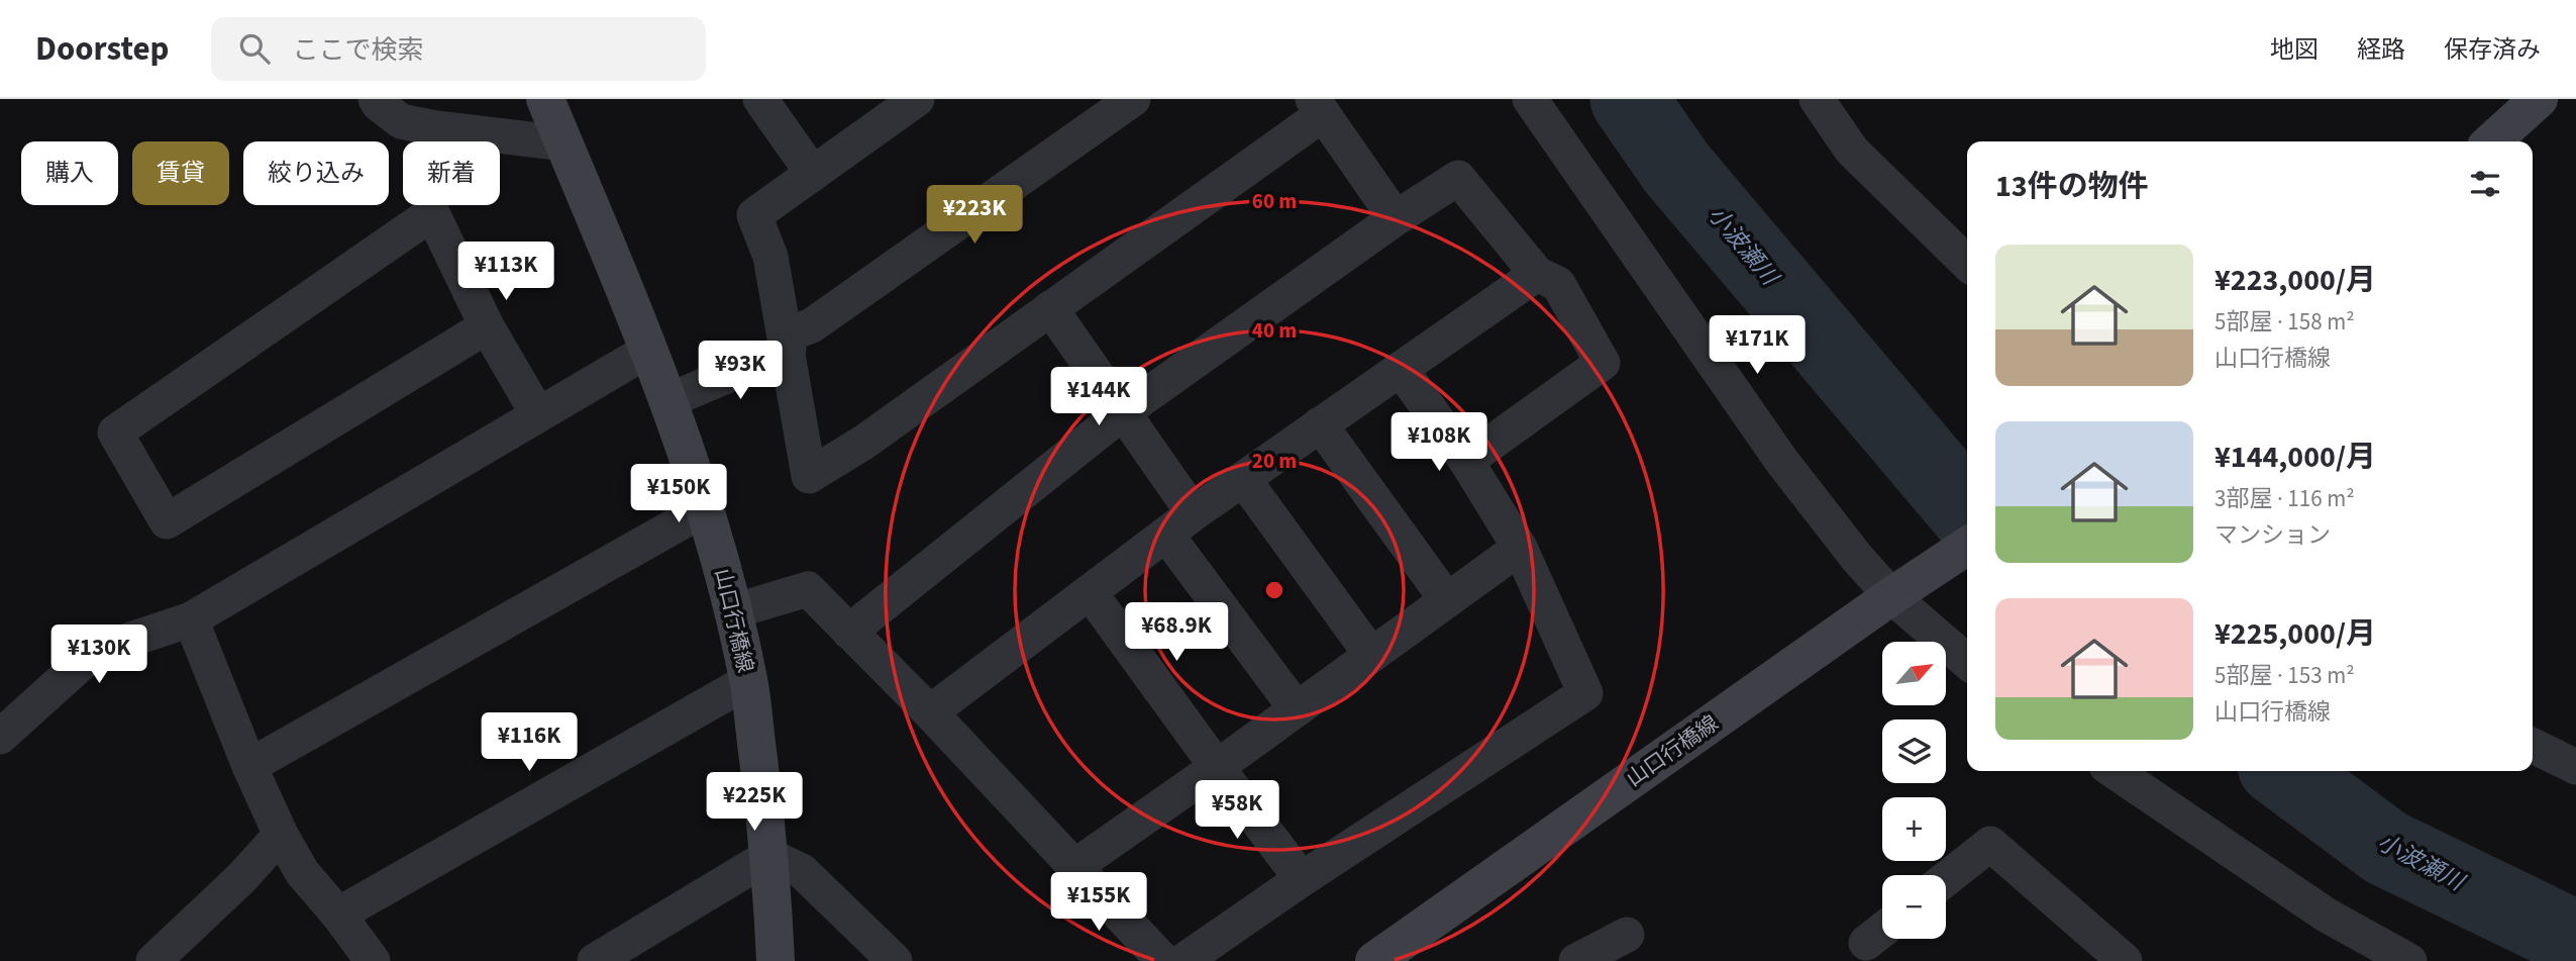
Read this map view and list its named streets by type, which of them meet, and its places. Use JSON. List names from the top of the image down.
{
  "streets": {
    "main road": ["山口行橋線"]
  },
  "water": ["小波瀬川"],
  "north": "top right",
  "page": {
    "header": "Doorstep",
    "search": "ここで検索",
    "nav": ["地図", "経路", "保存済み"],
    "chip": [
      "購入",
      "賃貸",
      "絞り込み",
      "新着"
    ],
    "heading": "13件の物件",
    "price": [
      "¥223K",
      "¥113K",
      "¥171K",
      "¥93K",
      "¥144K",
      "¥108K",
      "¥150K",
      "¥68.9K",
      "¥130K",
      "¥116K",
      "¥225K",
      "¥58K",
      "¥155K"
    ],
    "list": [
      {
        "name": "¥223,000/月",
        "note": "5部屋 · 158 m² · 山口行橋線"
      },
      {
        "name": "¥144,000/月",
        "note": "3部屋 · 116 m² · マンション"
      },
      {
        "name": "¥225,000/月",
        "note": "5部屋 · 153 m² · 山口行橋線"
      }
    ],
    "map_buttons": ["+", "−"]
  },
  "rings": ["60 m", "40 m", "20 m"]
}
